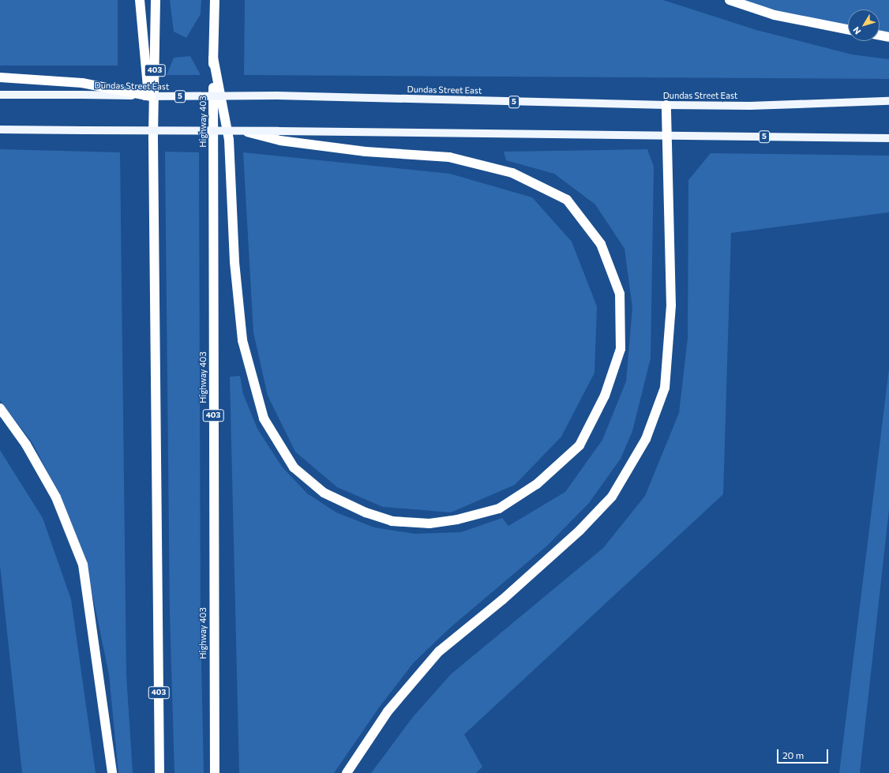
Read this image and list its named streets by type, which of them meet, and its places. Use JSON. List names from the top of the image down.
{
  "streets": {
    "highway": ["403", "Highway 403"],
    "main road": ["Dundas Street East", "5"]
  },
  "scale_bar": "20 m",
  "north": "bottom left"
}
